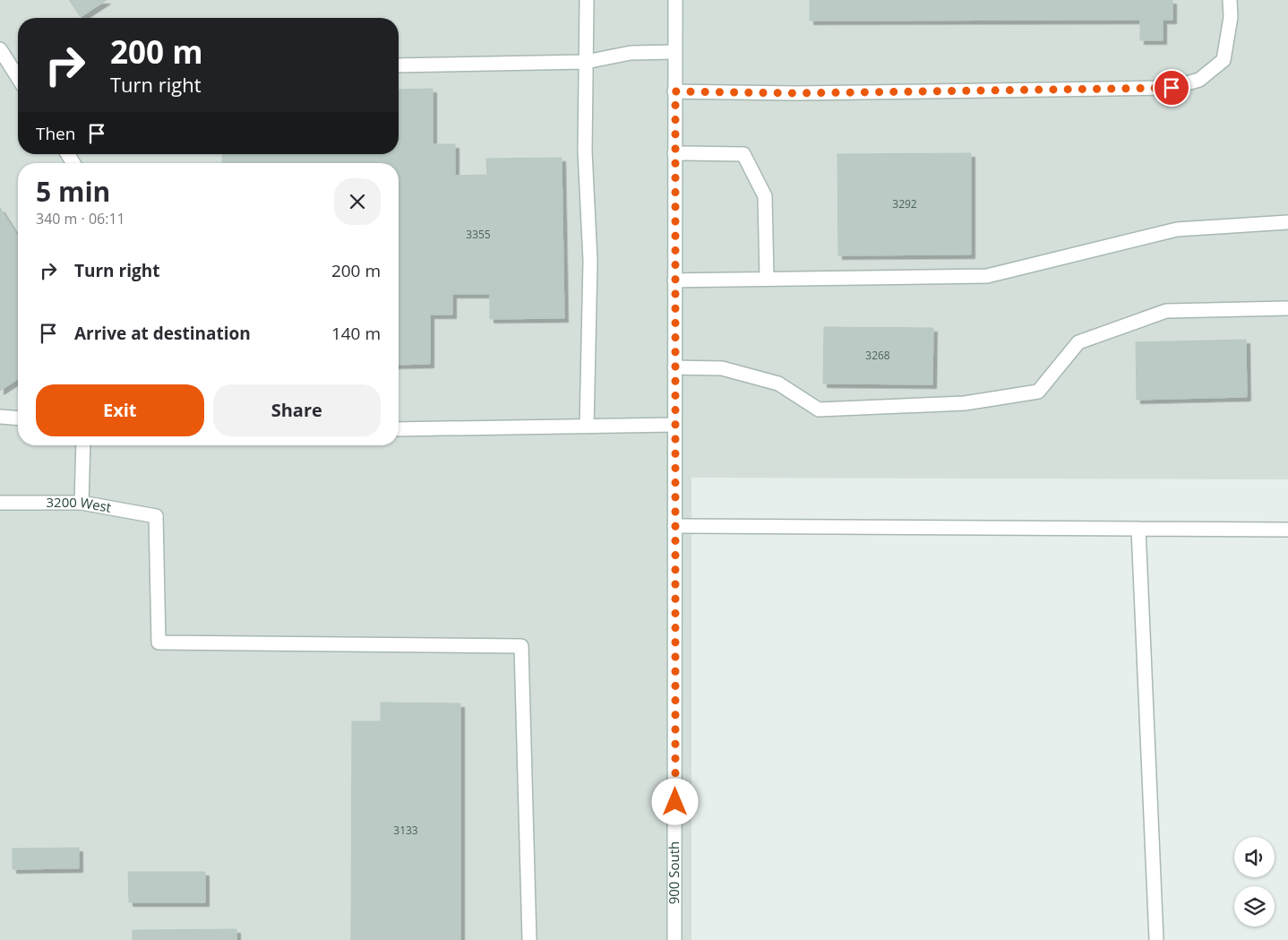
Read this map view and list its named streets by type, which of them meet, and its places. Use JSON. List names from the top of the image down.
{
  "streets": {
    "street": ["3200 West", "900 South"]
  },
  "house_numbers": [
    "3292",
    "3355",
    "3268",
    "3133"
  ],
  "page": {
    "turn": ["200 m", "Turn right"],
    "then": "Then",
    "heading": ["5 min", "340 m · 06:11"],
    "list": [
      {
        "name": "Turn right",
        "value": "200 m"
      },
      {
        "name": "Arrive at destination",
        "value": "140 m"
      }
    ],
    "buttons": ["Exit", "Share"]
  }
}
